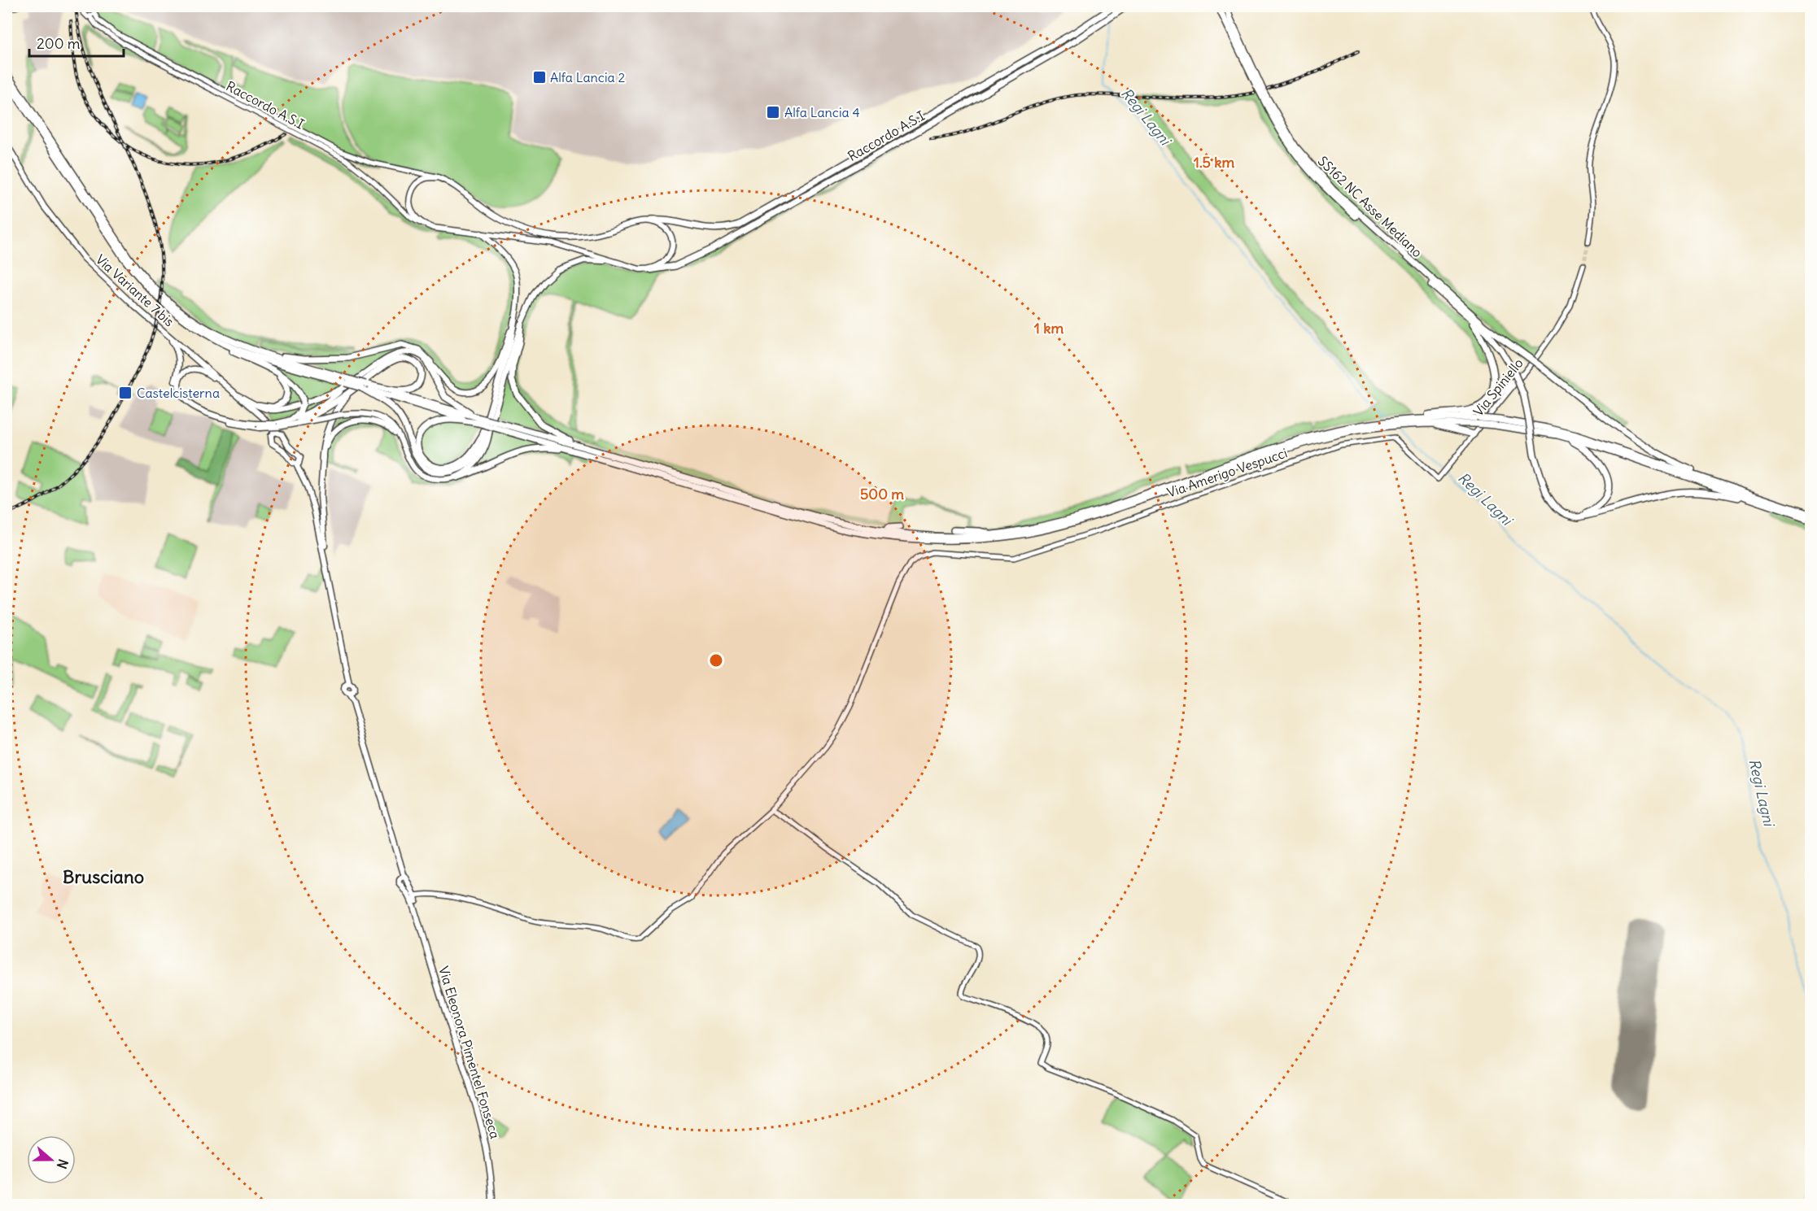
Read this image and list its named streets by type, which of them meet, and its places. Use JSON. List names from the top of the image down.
{
  "streets": {
    "highway": ["Raccordo A.S.I", "SS162 NC Asse Mediano"],
    "main road": ["Via Variante 7 bis", "Via Eleonora Pimentel Fonseca"],
    "street": ["Via Spiniello", "Via Amerigo Vespucci"]
  },
  "crossings": [
    ["Via Variante 7 bis", "Via Eleonora Pimentel Fonseca"],
    ["Via Spiniello", "Via Amerigo Vespucci"]
  ],
  "districts": ["Brusciano"],
  "water": ["Regi Lagni"],
  "places": {
    "transit": ["Alfa Lancia 2", "Alfa Lancia 4", "Castelcisterna"]
  },
  "scale_bar": "200 m",
  "north": "right",
  "rings": ["1.5 km", "1 km", "500 m"]
}
